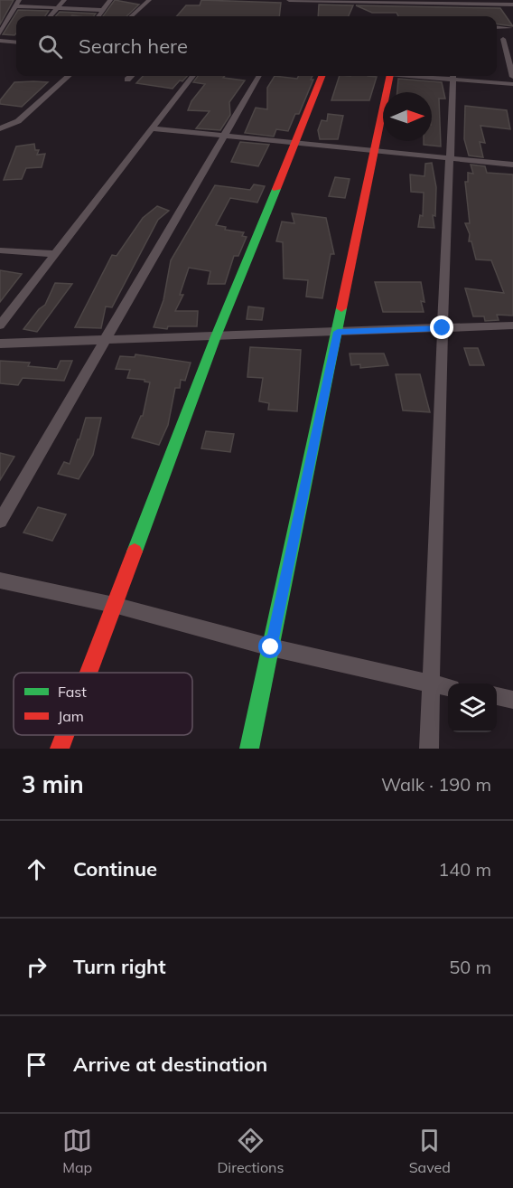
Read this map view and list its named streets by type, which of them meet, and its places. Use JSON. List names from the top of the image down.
{
  "legend": ["Fast", "Jam"],
  "north": "right",
  "page": {
    "search": "Search here",
    "heading": ["3 min", "Walk · 190 m"],
    "list": [
      ["Continue", "140 m"],
      ["Turn right", "50 m"],
      "Arrive at destination"
    ],
    "nav": ["Map", "Directions", "Saved"]
  }
}
